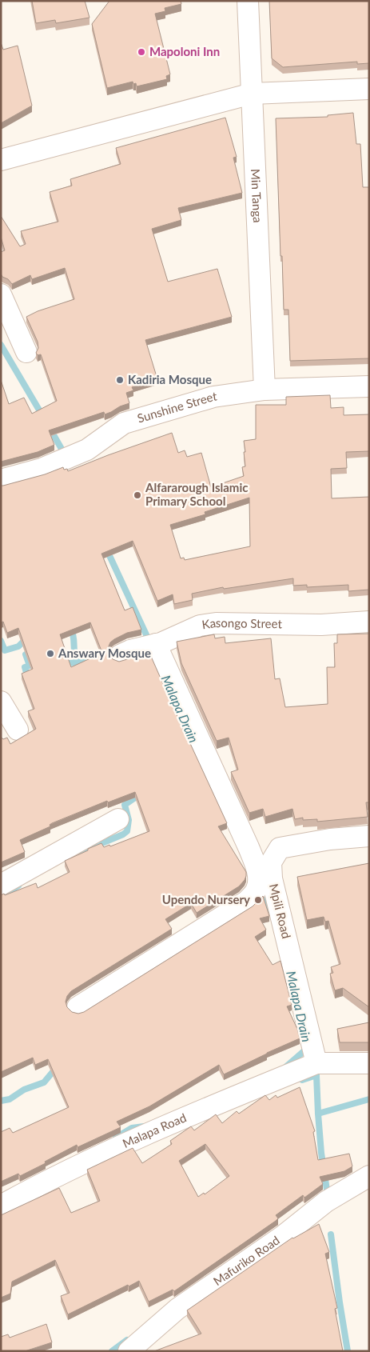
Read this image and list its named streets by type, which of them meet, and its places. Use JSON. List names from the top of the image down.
{
  "streets": {
    "street": [
      "Min Tanga",
      "Sunshine Street",
      "Kasongo Street",
      "Mpili Road",
      "Malapa Road",
      "Mafuriko Road"
    ]
  },
  "crossings": [
    ["Min Tanga", "Sunshine Street"],
    ["Mpili Road", "Malapa Road"]
  ],
  "water": ["Malapa Drain"],
  "places": [
    "Mapoloni Inn",
    "Kadiria Mosque",
    "Alfararough Islamic Primary School",
    "Answary Mosque",
    "Upendo Nursery"
  ]
}
